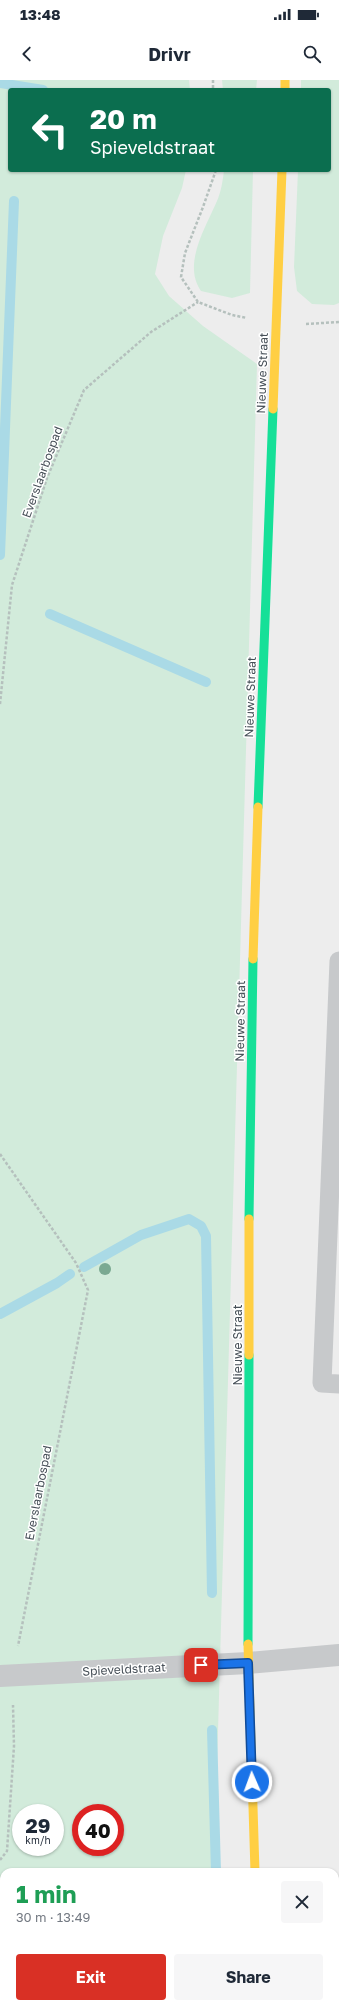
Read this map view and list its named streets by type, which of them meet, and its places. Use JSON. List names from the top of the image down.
{
  "streets": {
    "street": ["Nieuwe Straat", "Spieveldstraat"],
    "path": ["Everslaarbospad"]
  },
  "crossings": [
    ["Nieuwe Straat", "Spieveldstraat"],
    ["Everslaarbospad", "Spieveldstraat"]
  ],
  "page": {
    "status": "13:48",
    "header": "Drivr",
    "turn": ["20 m", "Spieveldstraat"],
    "speed": "29 km/h",
    "limit": "40",
    "heading": ["1 min", "30 m · 13:49"],
    "buttons": ["Exit", "Share"]
  }
}
